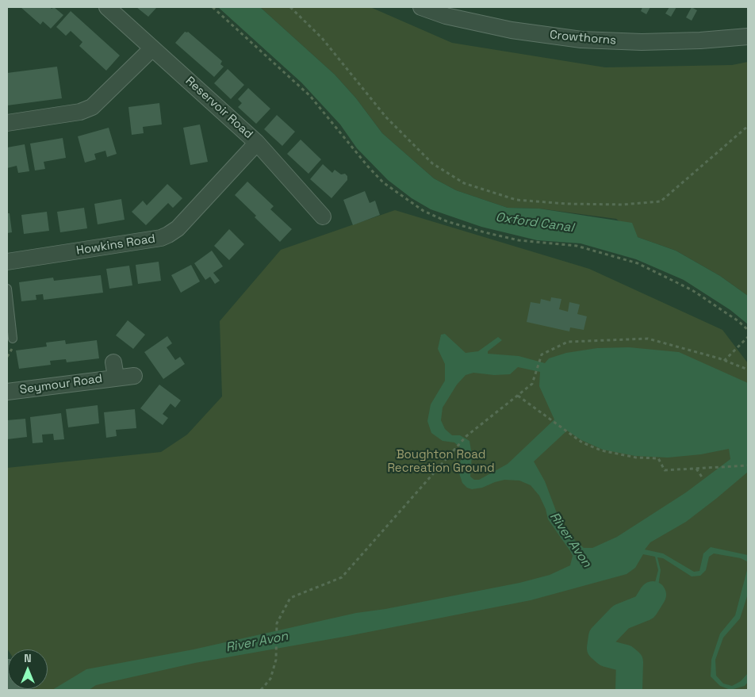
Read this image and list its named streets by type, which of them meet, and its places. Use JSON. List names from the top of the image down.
{
  "streets": {
    "street": [
      "Crowthorns",
      "Reservoir Road",
      "Howkins Road",
      "Seymour Road"
    ]
  },
  "crossings": [
    ["Reservoir Road", "Howkins Road"]
  ],
  "water": ["Oxford Canal", "River Avon"],
  "parks": ["Boughton Road Recreation Ground"],
  "north": "top"
}
